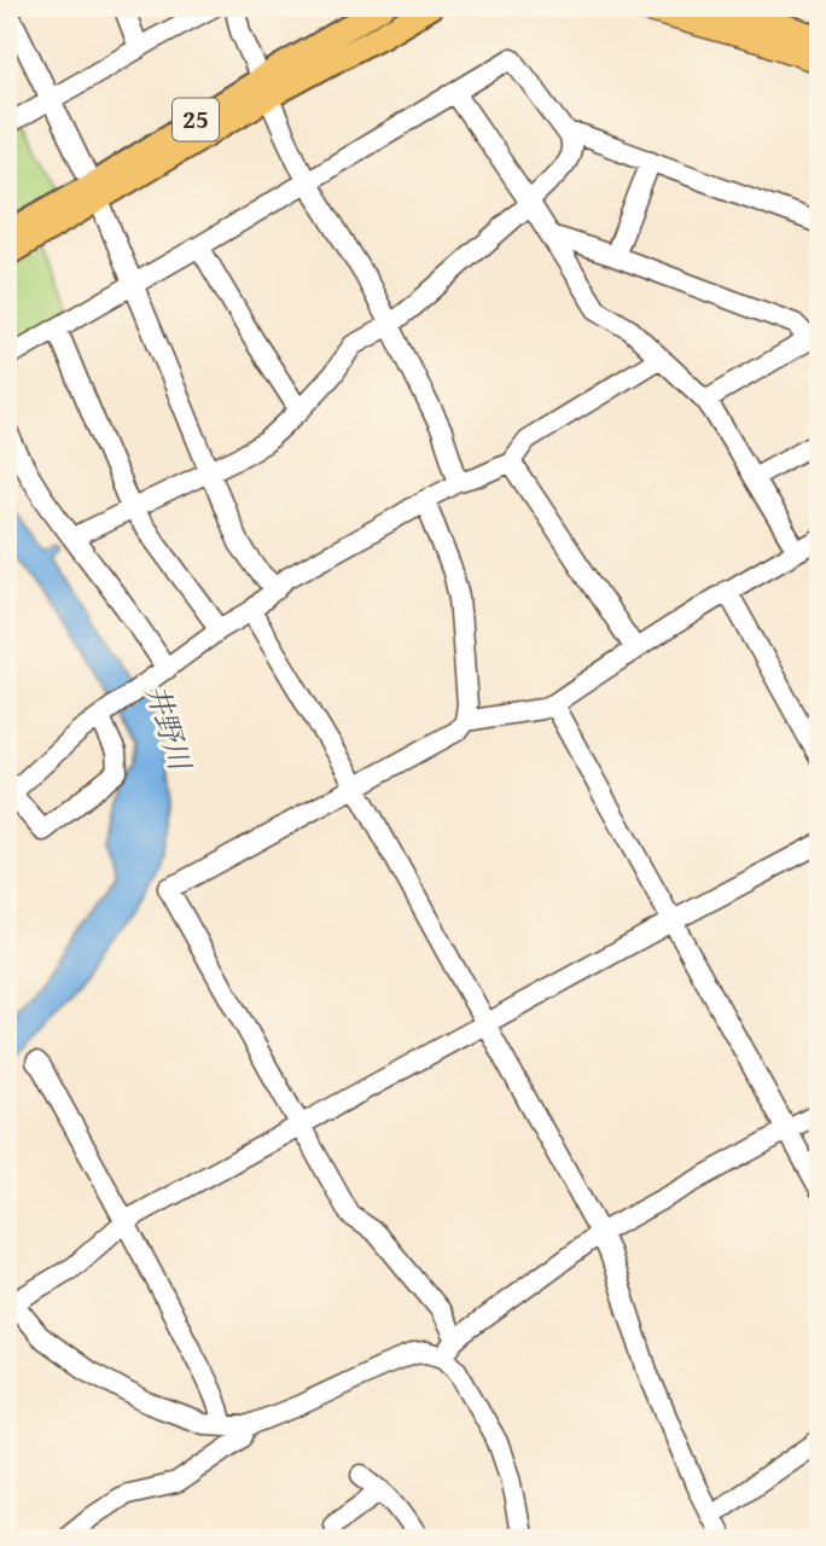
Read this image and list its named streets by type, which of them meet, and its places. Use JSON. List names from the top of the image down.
{
  "streets": {
    "main road": ["25"]
  },
  "water": ["井野川"]
}
